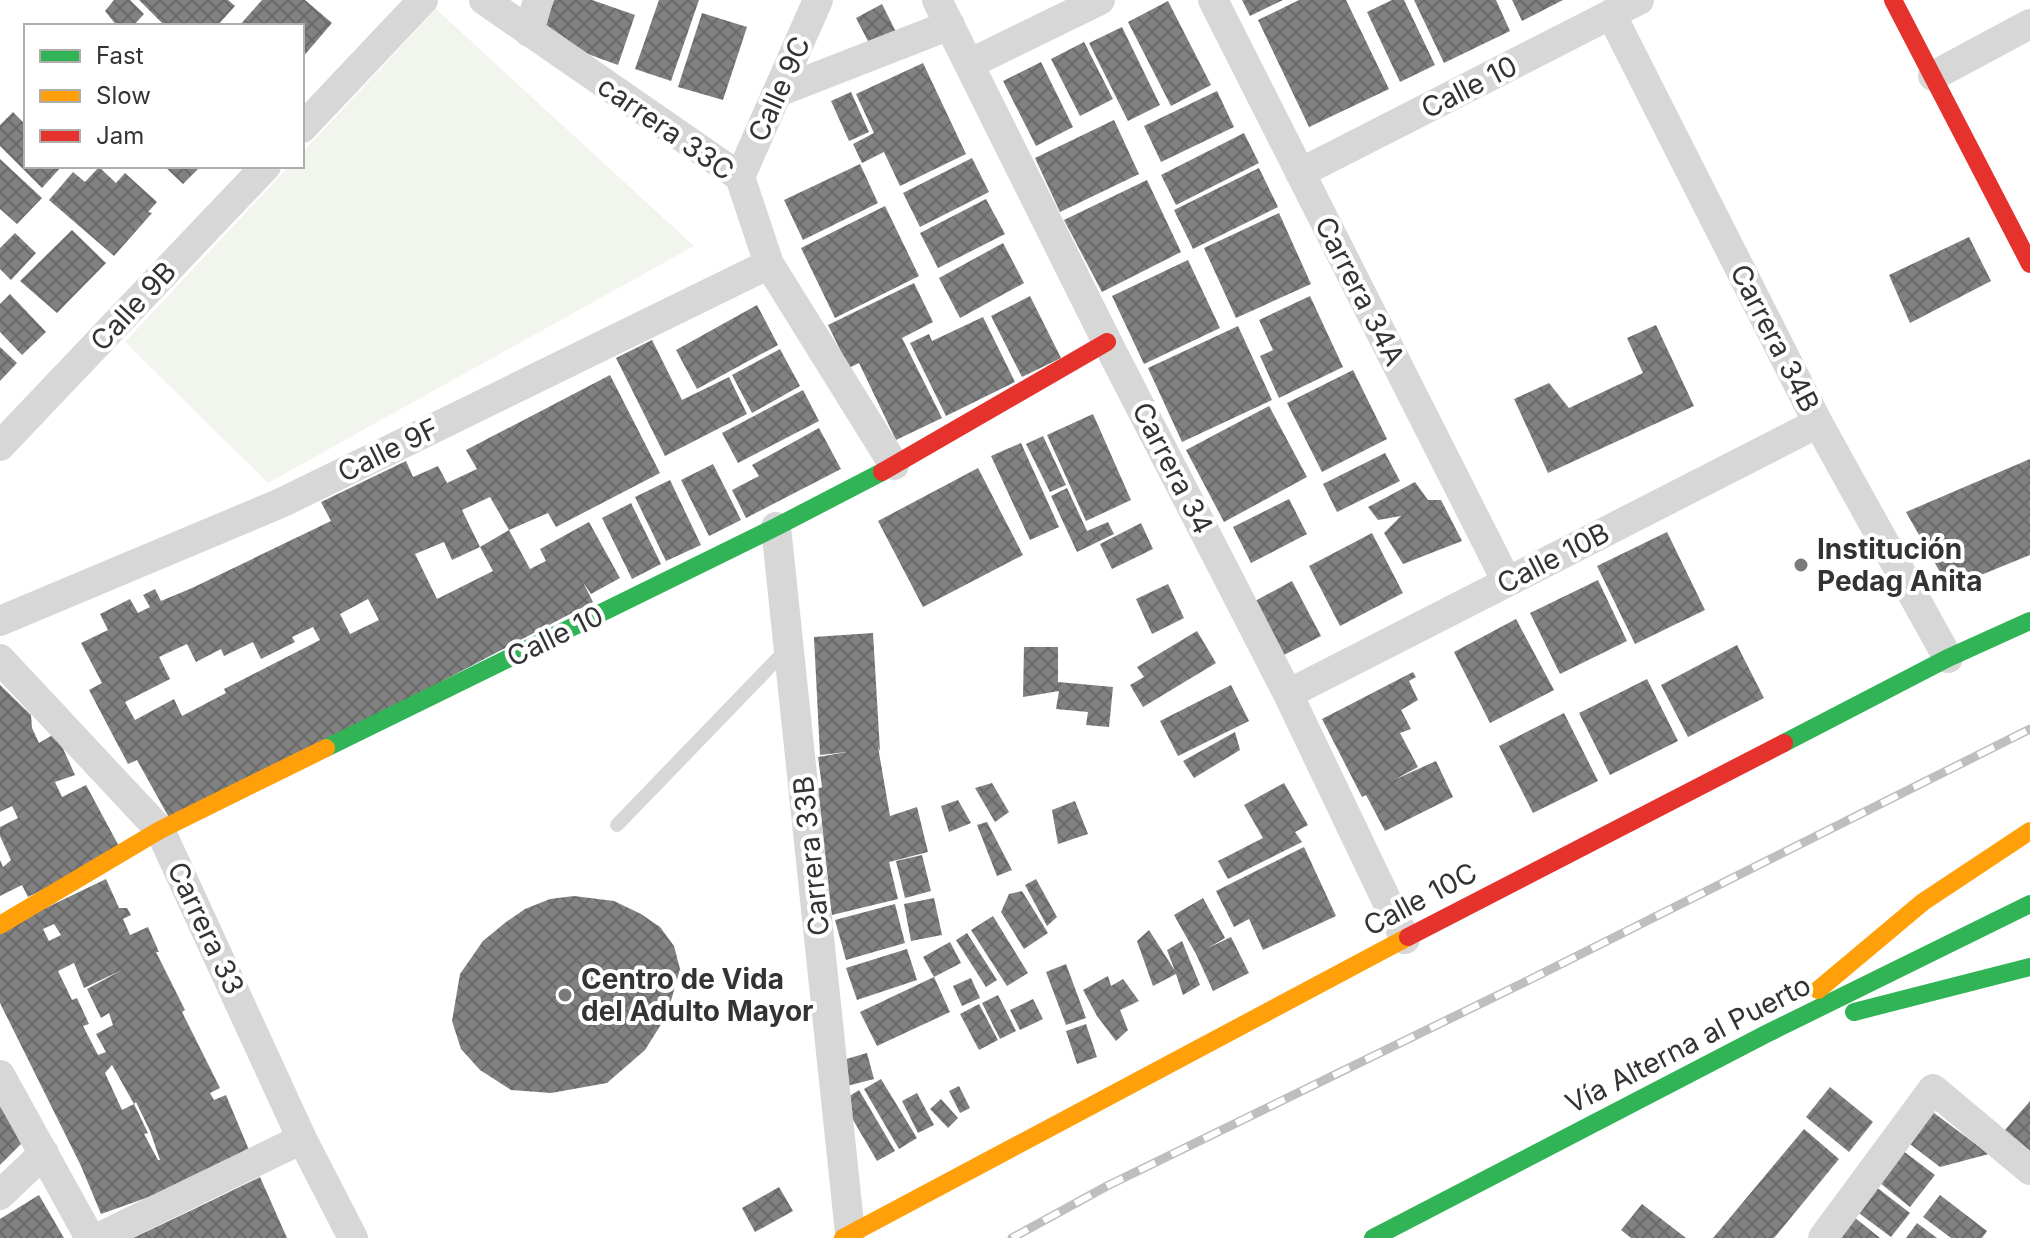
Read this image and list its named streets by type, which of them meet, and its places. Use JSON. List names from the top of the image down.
{
  "streets": {
    "street": [
      "Calle 10",
      "Calle 9C",
      "carrera 33C",
      "Carrera 34A",
      "Calle 9B",
      "Carrera 34B",
      "Calle 9F",
      "Carrera 34",
      "Calle 10B",
      "Carrera 33B",
      "Calle 10C",
      "Carrera 33",
      "Vía Alterna al Puerto"
    ]
  },
  "crossings": [
    ["Calle 10", "carrera 33C"],
    ["Calle 10", "Carrera 34A"],
    ["Calle 10", "Carrera 34B"],
    ["Calle 10", "Carrera 34"],
    ["Calle 10", "Carrera 33B"],
    ["Calle 10", "Carrera 33"],
    ["Calle 9C", "carrera 33C"],
    ["carrera 33C", "Calle 9F"],
    ["Carrera 34A", "Calle 10B"],
    ["Carrera 34B", "Calle 10B"],
    ["Carrera 34B", "Calle 10C"],
    ["Carrera 34", "Calle 10B"],
    ["Carrera 34", "Calle 10C"],
    ["Carrera 33B", "Calle 10C"]
  ],
  "places": ["Institución Pedag Anita", "Centro de Vida del Adulto Mayor"],
  "legend": ["Fast", "Slow", "Jam"]
}
